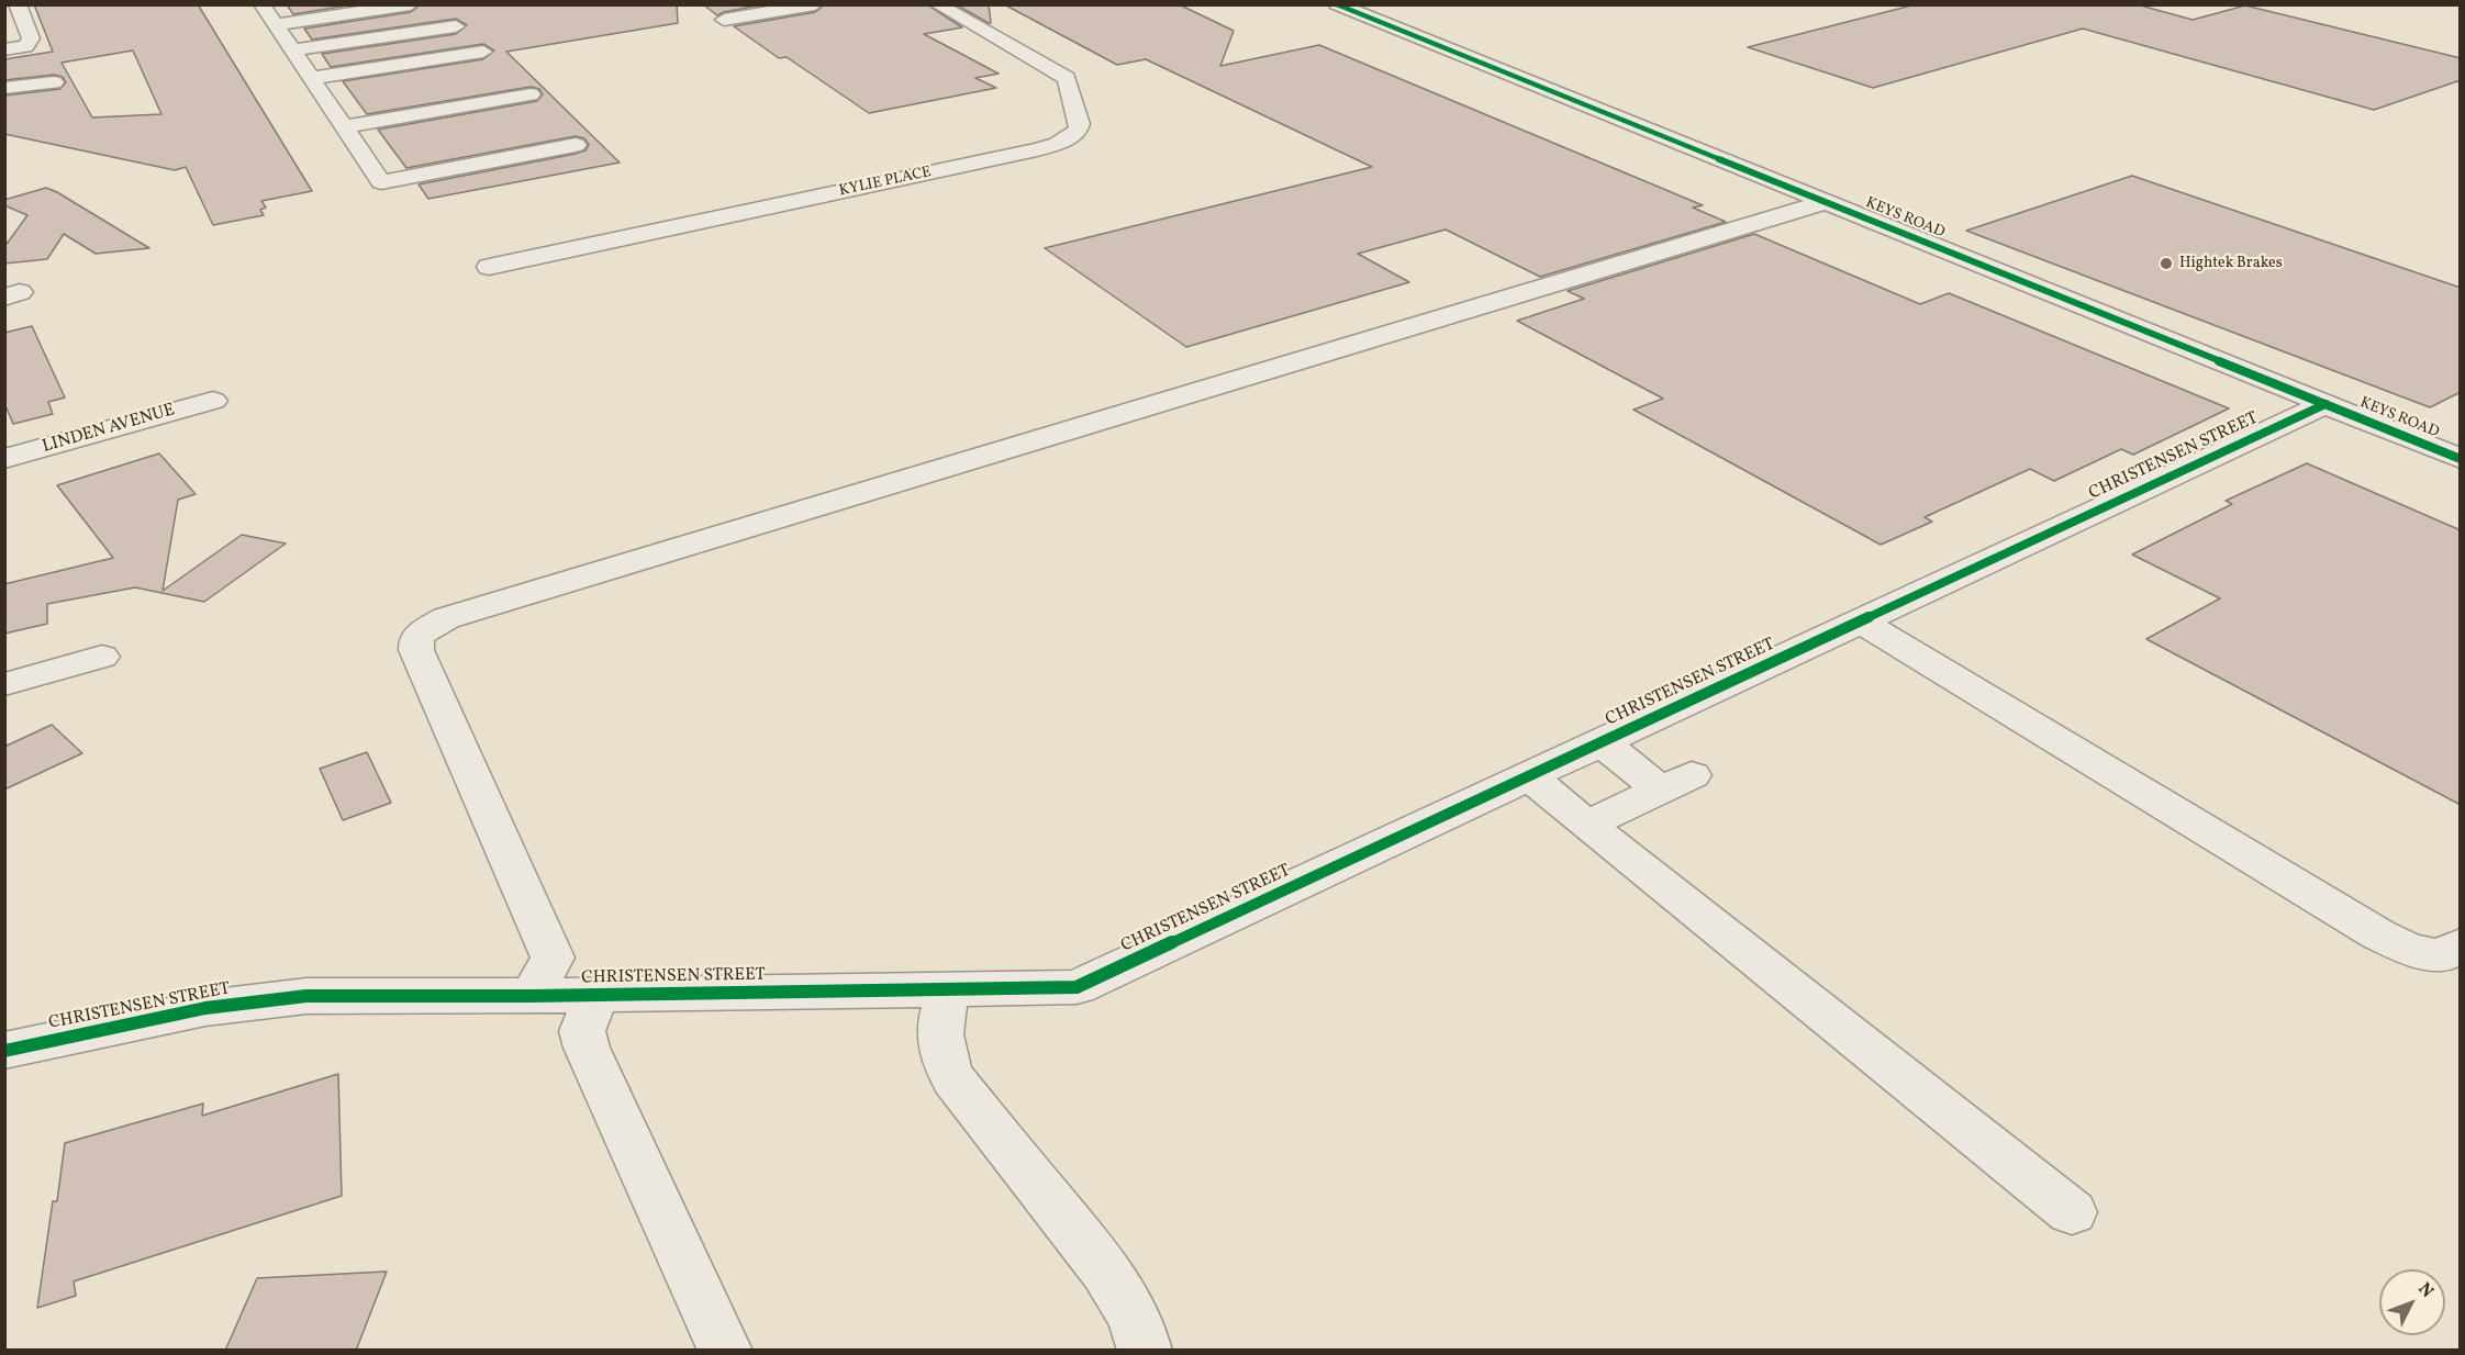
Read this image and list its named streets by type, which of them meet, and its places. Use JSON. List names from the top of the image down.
{
  "streets": {
    "street": [
      "KYLIE PLACE",
      "KEYS ROAD",
      "LINDEN AVENUE",
      "CHRISTENSEN STREET"
    ]
  },
  "crossings": [
    ["KEYS ROAD", "CHRISTENSEN STREET"]
  ],
  "places": ["Hightek Brakes"],
  "north": "top right"
}
